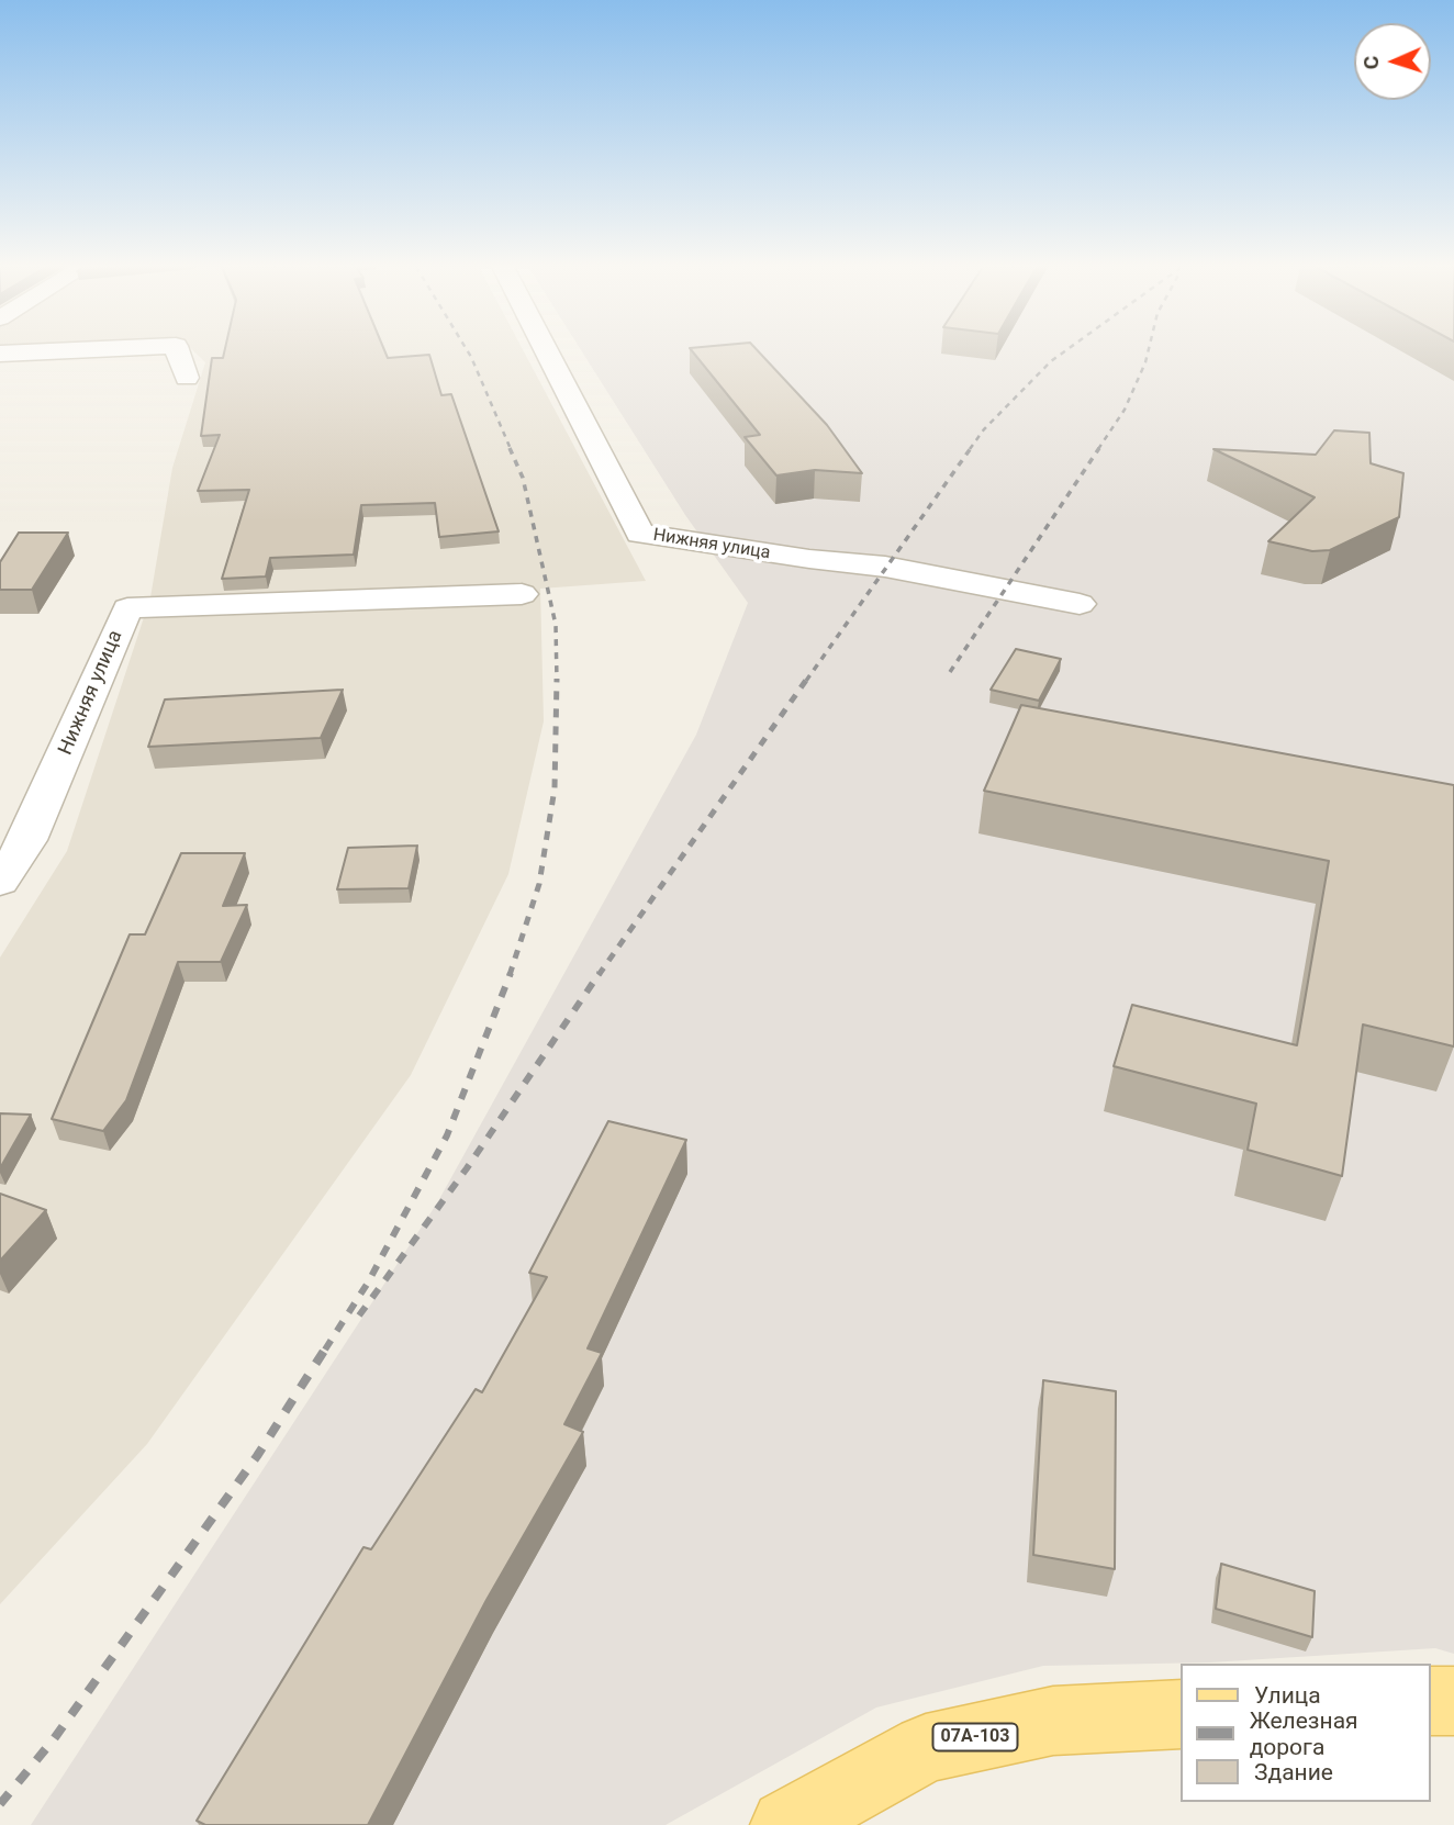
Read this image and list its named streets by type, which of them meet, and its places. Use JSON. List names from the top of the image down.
{
  "streets": {
    "main road": ["07А-103"],
    "street": ["Нижняя улица"]
  },
  "legend": ["Улица", "Железная дорога", "Здание"],
  "north": "left"
}
